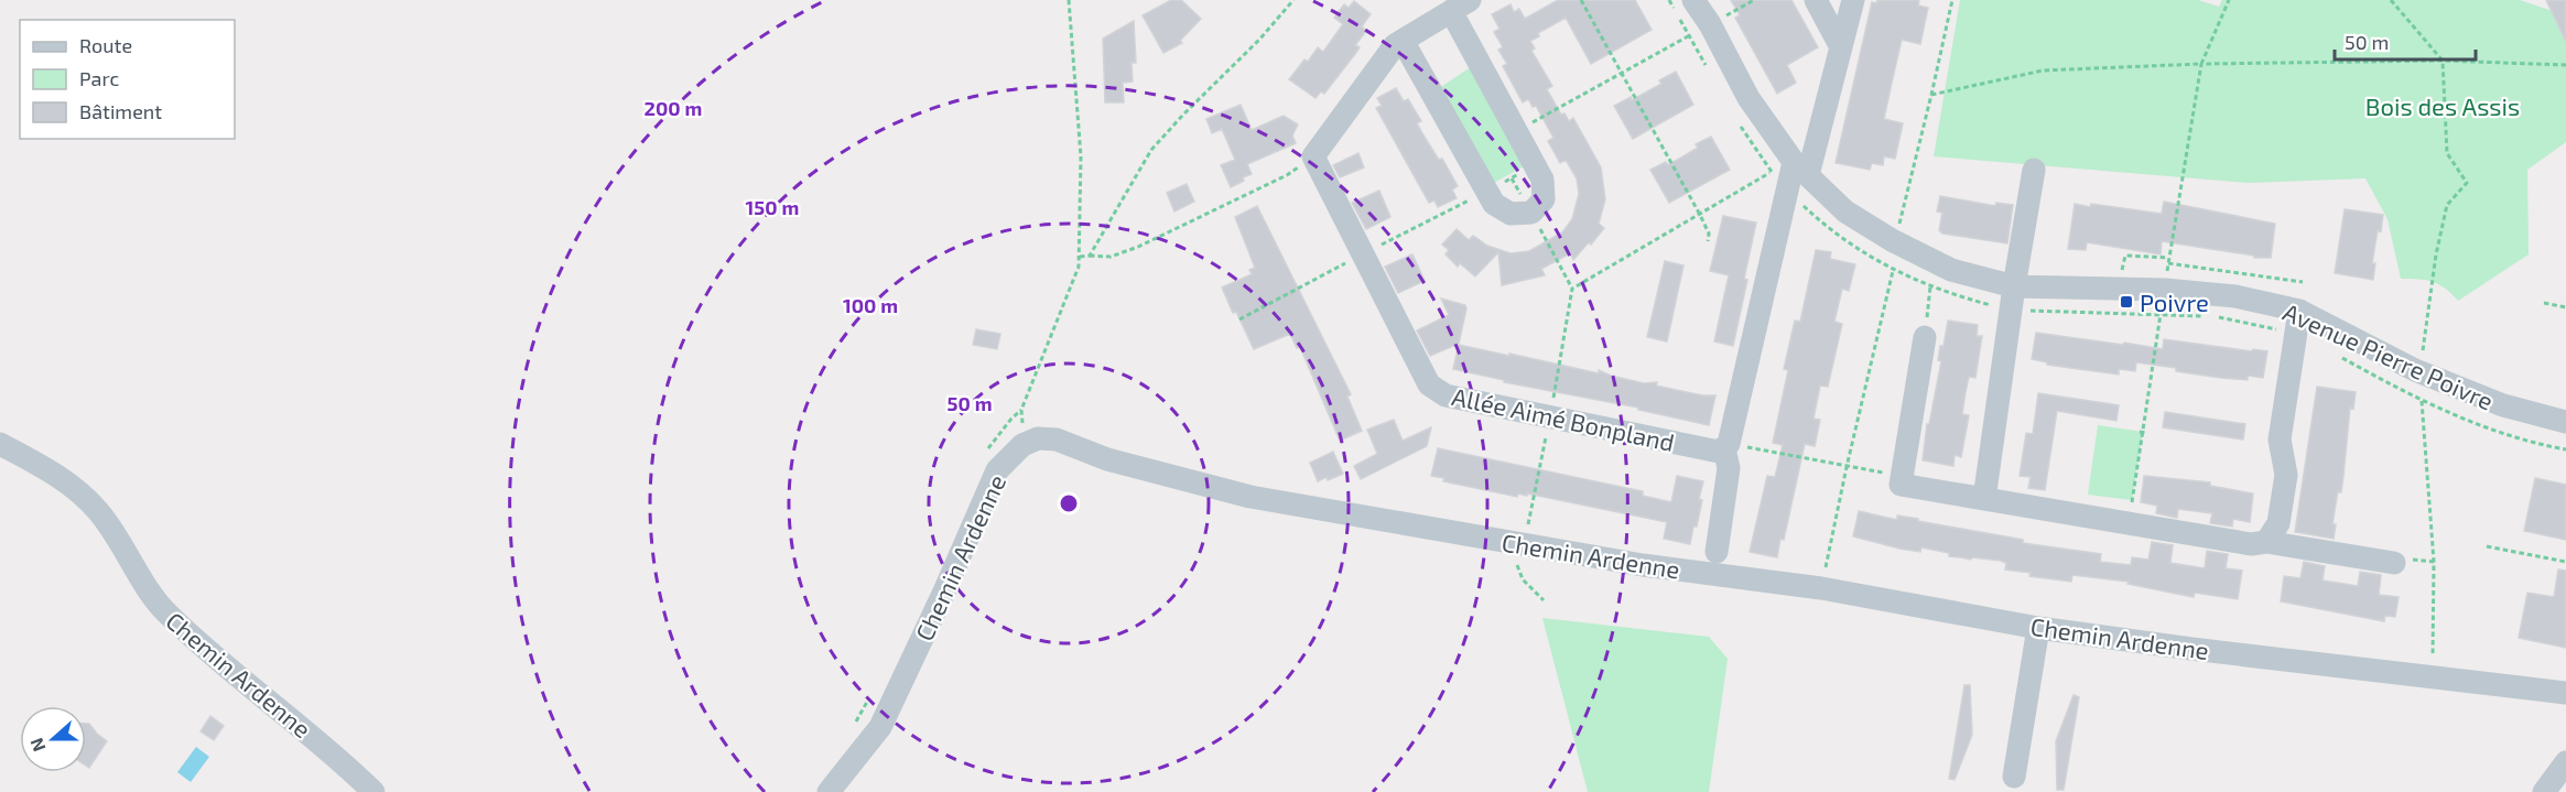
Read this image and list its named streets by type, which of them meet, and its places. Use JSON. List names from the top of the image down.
{
  "streets": {
    "street": ["Avenue Pierre Poivre", "Allée Aimé Bonpland", "Chemin Ardenne"]
  },
  "parks": ["Bois des Assis"],
  "places": {
    "transit": ["Poivre"]
  },
  "legend": ["Route", "Parc", "Bâtiment"],
  "scale_bar": "50 m",
  "north": "left",
  "rings": [
    "200 m",
    "150 m",
    "100 m",
    "50 m"
  ]
}
